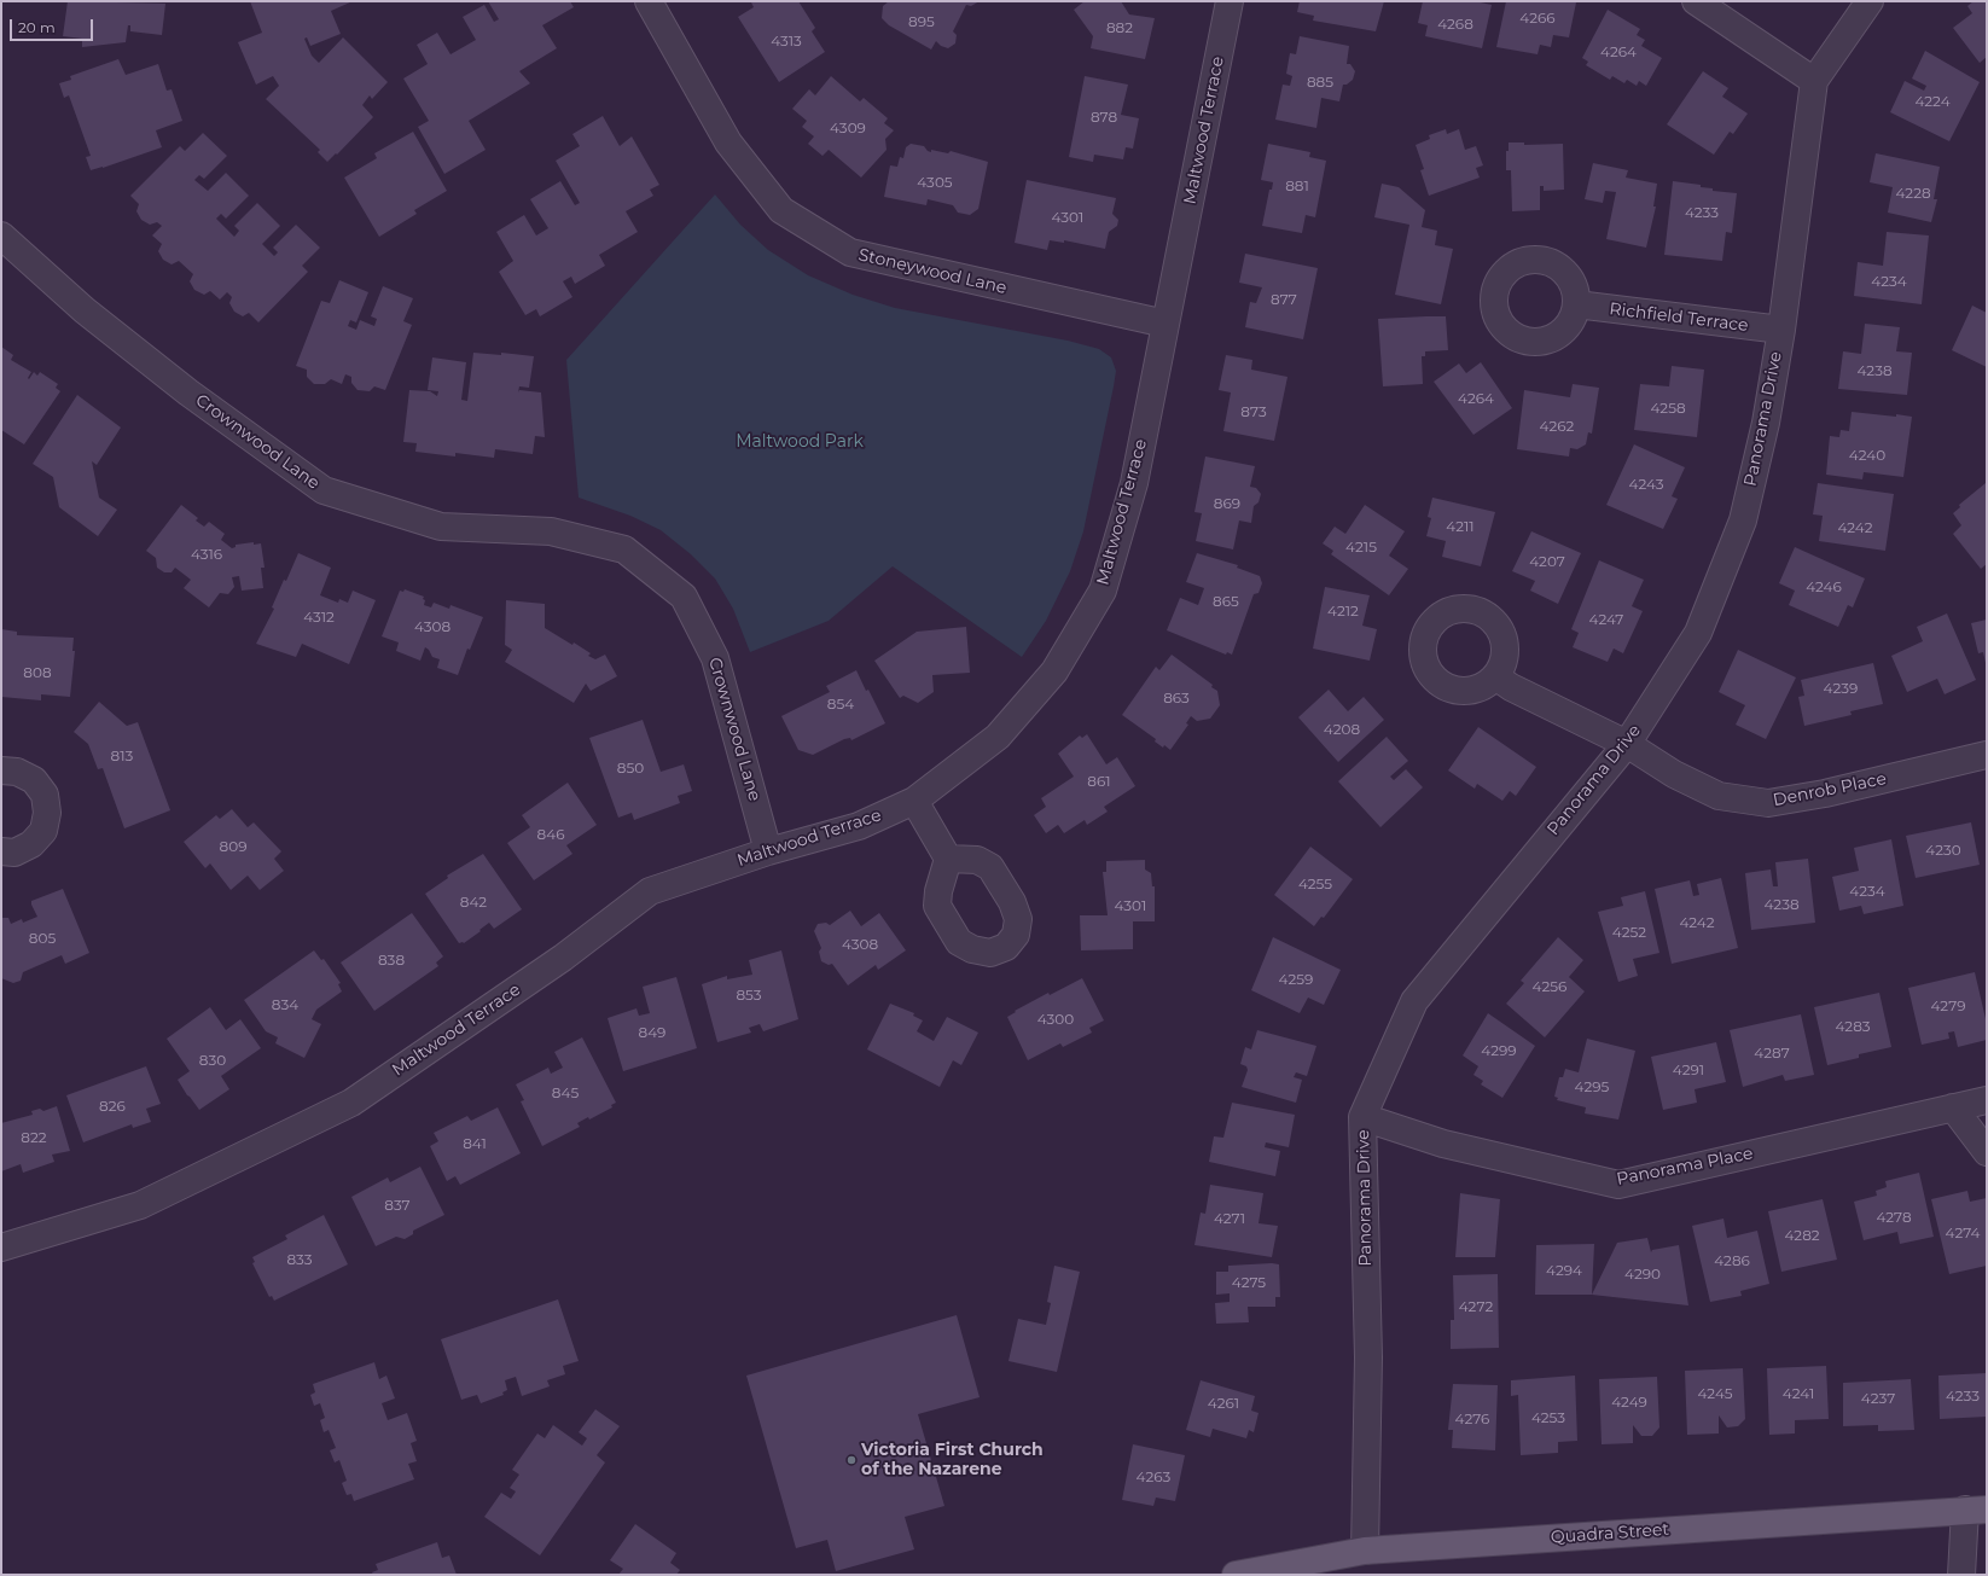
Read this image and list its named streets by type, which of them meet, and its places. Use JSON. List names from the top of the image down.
{
  "streets": {
    "main road": ["Quadra Street"],
    "street": [
      "Maltwood Terrace",
      "Stoneywood Lane",
      "Richfield Terrace",
      "Panorama Drive",
      "Crownwood Lane",
      "Denrob Place",
      "Panorama Place"
    ]
  },
  "crossings": [
    ["Maltwood Terrace", "Stoneywood Lane"],
    ["Maltwood Terrace", "Crownwood Lane"],
    ["Richfield Terrace", "Panorama Drive"],
    ["Panorama Drive", "Denrob Place"],
    ["Panorama Drive", "Panorama Place"],
    ["Panorama Drive", "Quadra Street"]
  ],
  "parks": ["Maltwood Park"],
  "places": ["Victoria First Church of the Nazarene"],
  "house_numbers": [
    "4266",
    "895",
    "4268",
    "882",
    "4313",
    "4264",
    "885",
    "4224",
    "878",
    "4309",
    "4305",
    "881",
    "4228",
    "4233",
    "4301",
    "4234",
    "877",
    "4238",
    "4264",
    "4258",
    "873",
    "4262",
    "4240",
    "4243",
    "869",
    "4211",
    "4242",
    "4215",
    "4316",
    "4207",
    "4246",
    "865",
    "4212",
    "4312",
    "4247",
    "4308",
    "808",
    "4239",
    "863",
    "854",
    "4208",
    "813",
    "850",
    "861",
    "846",
    "809",
    "4230",
    "4255",
    "4234",
    "842",
    "4238",
    "4301",
    "4242",
    "4252",
    "805",
    "4308",
    "838",
    "4259",
    "4256",
    "853",
    "834",
    "4279",
    "4300",
    "4283",
    "849",
    "4299",
    "4287",
    "830",
    "4291",
    "4295",
    "845",
    "826",
    "822",
    "841",
    "837",
    "4278",
    "4271",
    "4274",
    "4282",
    "833",
    "4286",
    "4294",
    "4290",
    "4275",
    "4272",
    "4245",
    "4241",
    "4233",
    "4237",
    "4249",
    "4261",
    "4253",
    "4276",
    "4263"
  ],
  "scale_bar": "20 m"
}
